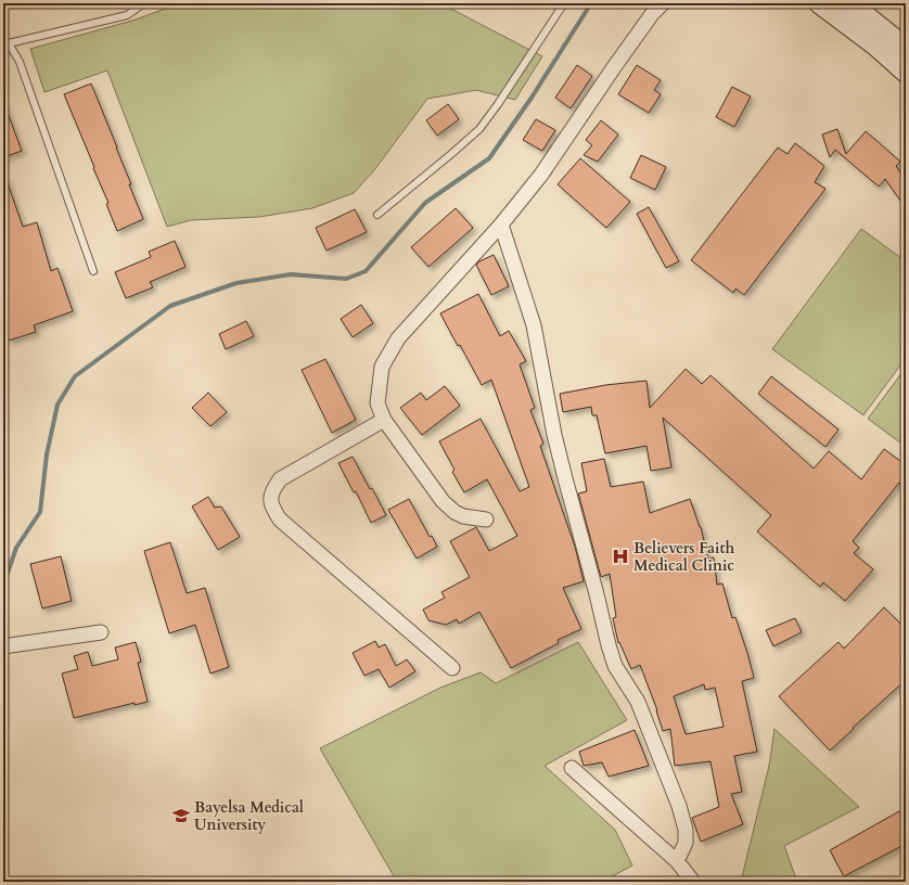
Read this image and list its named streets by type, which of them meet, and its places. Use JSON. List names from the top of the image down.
{
  "places": {
    "hospital": ["Believers Faith Medical Clinic"],
    "school or university": ["Bayelsa Medical University"]
  }
}
